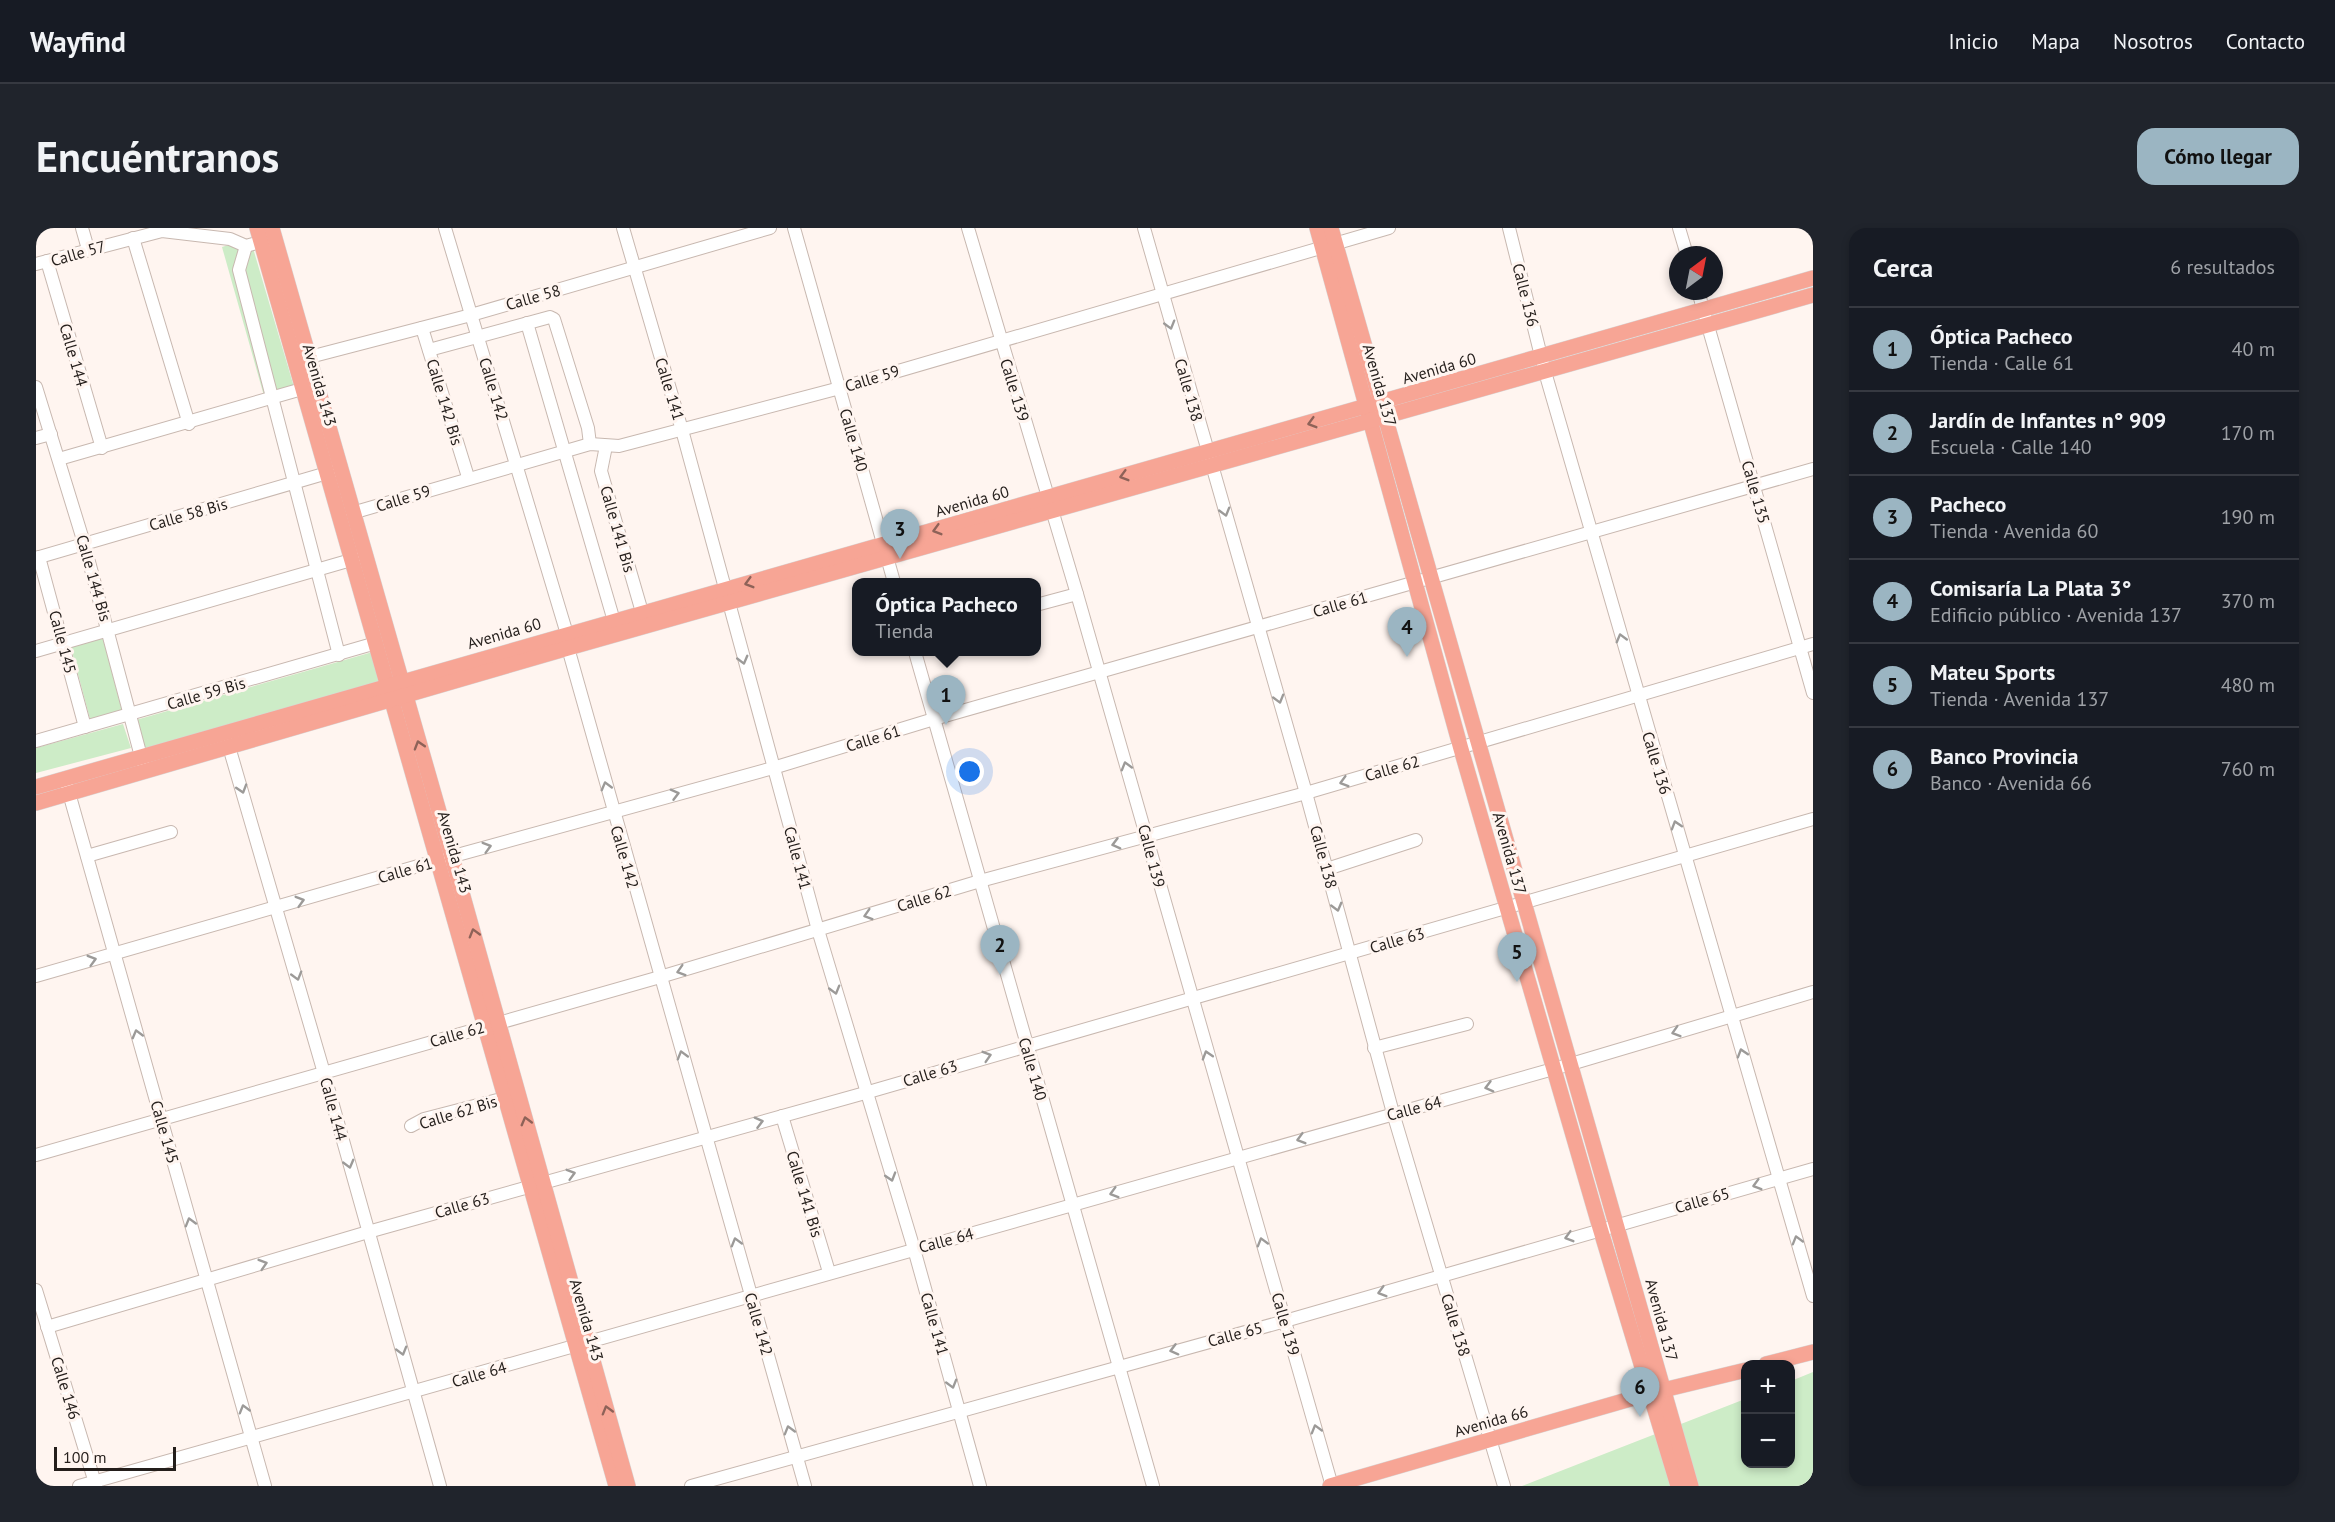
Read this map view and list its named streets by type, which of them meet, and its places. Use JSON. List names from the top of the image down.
{
  "streets": {
    "main road": [
      "Avenida 60",
      "Avenida 143",
      "Avenida 137",
      "Avenida 66"
    ],
    "street": [
      "Calle 57",
      "Calle 136",
      "Calle 58",
      "Calle 144",
      "Calle 59",
      "Calle 142",
      "Calle 141",
      "Calle 139",
      "Calle 138",
      "Calle 142 Bis",
      "Calle 140",
      "Calle 135",
      "Calle 58 Bis",
      "Calle 141 Bis",
      "Calle 144 Bis",
      "Calle 61",
      "Calle 145",
      "Calle 59 Bis",
      "Calle 62",
      "Calle 63",
      "Calle 64",
      "Calle 62 Bis",
      "Calle 65",
      "Calle 146"
    ]
  },
  "crossings": [
    ["Calle 57", "Calle 144"],
    ["Calle 57", "Avenida 143"],
    ["Calle 136", "Avenida 60"],
    ["Calle 136", "Calle 61"],
    ["Calle 136", "Calle 62"],
    ["Calle 136", "Calle 63"],
    ["Calle 136", "Calle 64"],
    ["Calle 136", "Calle 65"],
    ["Calle 58", "Avenida 143"],
    ["Calle 58", "Calle 142"],
    ["Calle 58", "Calle 141"],
    ["Calle 58", "Calle 142 Bis"],
    ["Calle 144", "Avenida 60"],
    ["Calle 144", "Calle 61"],
    ["Calle 144", "Calle 62"],
    ["Calle 144", "Calle 63"],
    ["Calle 144", "Calle 64"],
    ["Avenida 60", "Avenida 143"],
    ["Avenida 60", "Avenida 137"],
    ["Avenida 60", "Calle 142"],
    ["Avenida 60", "Calle 141"],
    ["Avenida 60", "Calle 139"],
    ["Avenida 60", "Calle 138"],
    ["Avenida 60", "Calle 140"],
    ["Avenida 60", "Calle 135"],
    ["Avenida 60", "Calle 141 Bis"],
    ["Avenida 60", "Calle 144 Bis"],
    ["Avenida 60", "Calle 145"],
    ["Calle 59", "Avenida 143"],
    ["Calle 59", "Avenida 137"],
    ["Calle 59", "Calle 142"],
    ["Calle 59", "Calle 141"],
    ["Calle 59", "Calle 139"],
    ["Calle 59", "Calle 138"],
    ["Calle 59", "Calle 142 Bis"],
    ["Calle 59", "Calle 140"],
    ["Calle 59", "Calle 141 Bis"],
    ["Avenida 143", "Calle 58 Bis"],
    ["Avenida 143", "Calle 61"],
    ["Avenida 143", "Calle 59 Bis"],
    ["Avenida 143", "Calle 62"],
    ["Avenida 143", "Calle 63"],
    ["Avenida 143", "Calle 64"],
    ["Avenida 143", "Calle 62 Bis"],
    ["Avenida 137", "Calle 61"],
    ["Avenida 137", "Calle 62"],
    ["Avenida 137", "Calle 63"],
    ["Avenida 137", "Calle 64"],
    ["Avenida 137", "Calle 65"],
    ["Avenida 137", "Avenida 66"],
    ["Calle 142", "Calle 61"],
    ["Calle 142", "Calle 62"],
    ["Calle 142", "Calle 63"],
    ["Calle 142", "Calle 64"],
    ["Calle 142", "Calle 65"],
    ["Calle 141", "Calle 61"],
    ["Calle 141", "Calle 62"],
    ["Calle 141", "Calle 63"],
    ["Calle 141", "Calle 64"],
    ["Calle 141", "Calle 65"],
    ["Calle 139", "Calle 61"],
    ["Calle 139", "Calle 62"],
    ["Calle 139", "Calle 63"],
    ["Calle 139", "Calle 64"],
    ["Calle 139", "Calle 65"],
    ["Calle 139", "Avenida 66"],
    ["Calle 138", "Calle 61"],
    ["Calle 138", "Calle 62"],
    ["Calle 138", "Calle 63"],
    ["Calle 138", "Calle 64"],
    ["Calle 138", "Calle 65"],
    ["Calle 138", "Avenida 66"],
    ["Calle 140", "Calle 61"],
    ["Calle 140", "Calle 62"],
    ["Calle 140", "Calle 63"],
    ["Calle 140", "Calle 64"],
    ["Calle 140", "Calle 65"],
    ["Calle 135", "Calle 61"],
    ["Calle 135", "Calle 62"],
    ["Calle 58 Bis", "Calle 144 Bis"],
    ["Calle 58 Bis", "Calle 145"],
    ["Calle 141 Bis", "Calle 63"],
    ["Calle 141 Bis", "Calle 64"],
    ["Calle 144 Bis", "Calle 59 Bis"],
    ["Calle 61", "Calle 145"],
    ["Calle 145", "Calle 59 Bis"],
    ["Calle 145", "Calle 62"],
    ["Calle 145", "Calle 63"],
    ["Calle 145", "Calle 64"],
    ["Calle 63", "Calle 146"],
    ["Calle 64", "Calle 146"]
  ],
  "one_way": [
    "Calle 136",
    "Calle 144",
    "Calle 142",
    "Calle 141",
    "Calle 139",
    "Calle 138",
    "Calle 145",
    "Calle 62",
    "Calle 64",
    "Calle 65"
  ],
  "scale_bar": "100 m",
  "north": "top right",
  "page": {
    "header": "Wayfind",
    "nav": [
      "Inicio",
      "Mapa",
      "Nosotros",
      "Contacto"
    ],
    "buttons": "Cómo llegar",
    "title": "Encuéntranos",
    "heading": ["Cerca", "6 resultados"],
    "list": [
      {
        "mark": "1",
        "name": "Óptica Pacheco",
        "note": "Tienda · Calle 61",
        "value": "40 m"
      },
      {
        "mark": "2",
        "name": "Jardín de Infantes n° 909",
        "note": "Escuela · Calle 140",
        "value": "170 m"
      },
      {
        "mark": "3",
        "name": "Pacheco",
        "note": "Tienda · Avenida 60",
        "value": "190 m"
      },
      {
        "mark": "4",
        "name": "Comisaría La Plata 3°",
        "note": "Edificio público · Avenida 137",
        "value": "370 m"
      },
      {
        "mark": "5",
        "name": "Mateu Sports",
        "note": "Tienda · Avenida 137",
        "value": "480 m"
      },
      {
        "mark": "6",
        "name": "Banco Provincia",
        "note": "Banco · Avenida 66",
        "value": "760 m"
      }
    ],
    "pins": [
      "3",
      "4",
      "1",
      "2",
      "5",
      "6"
    ],
    "popup": ["Óptica Pacheco", "Tienda"],
    "map_buttons": ["+", "−"],
    "scale": "100 m"
  }
}
